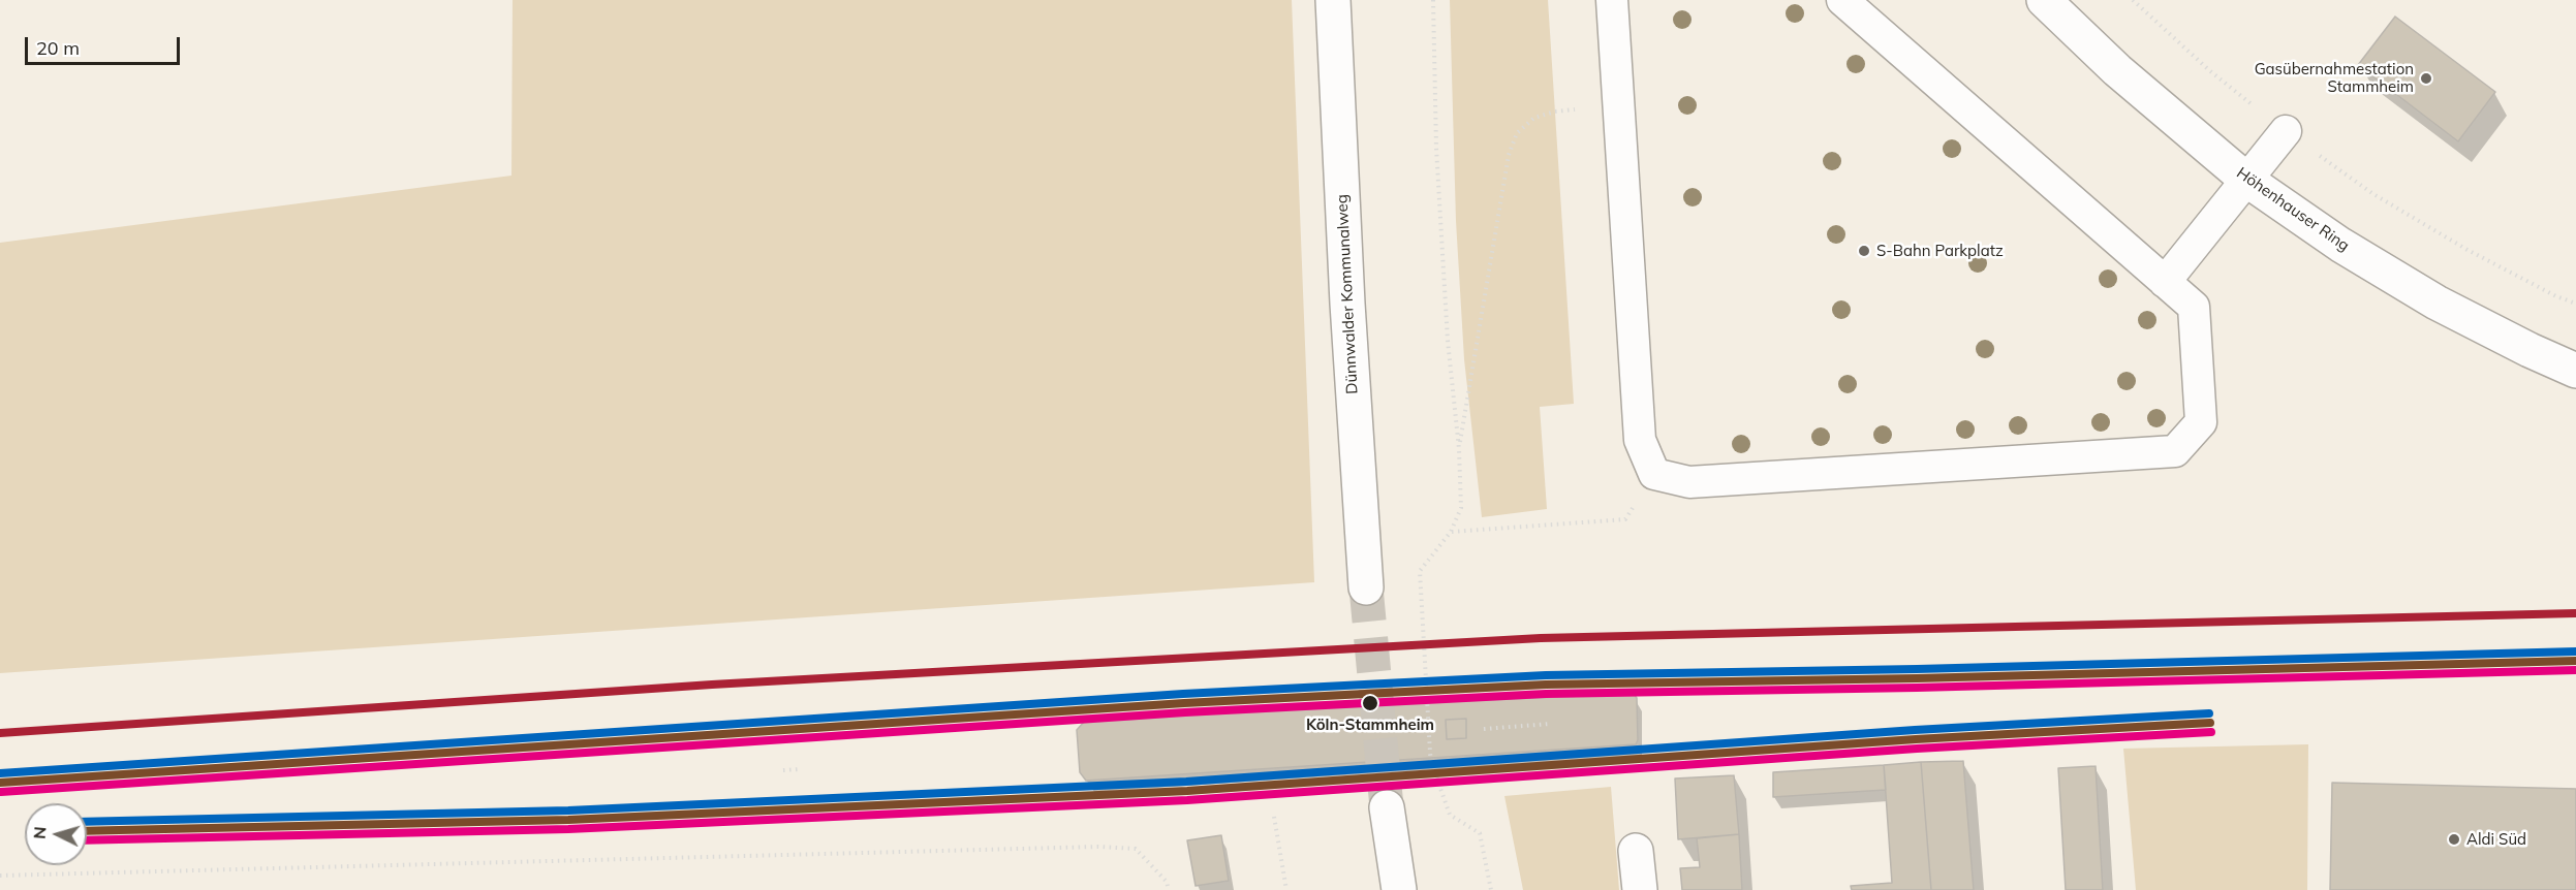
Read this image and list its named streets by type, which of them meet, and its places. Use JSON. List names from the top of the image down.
{
  "streets": {
    "street": ["Höhenhauser Ring", "Dünnwalder Kommunalweg"]
  },
  "places": [
    "Gasübernahmestation Stammheim",
    "S-Bahn Parkplatz",
    "Köln-Stammheim",
    "Aldi Süd"
  ],
  "scale_bar": "20 m",
  "north": "left"
}
